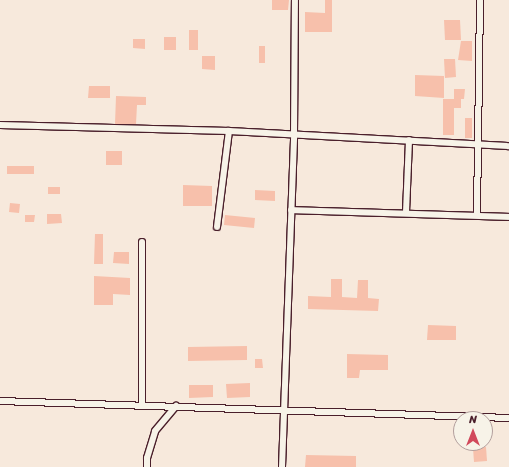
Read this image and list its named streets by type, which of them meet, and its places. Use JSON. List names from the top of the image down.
{
  "north": "top"
}
